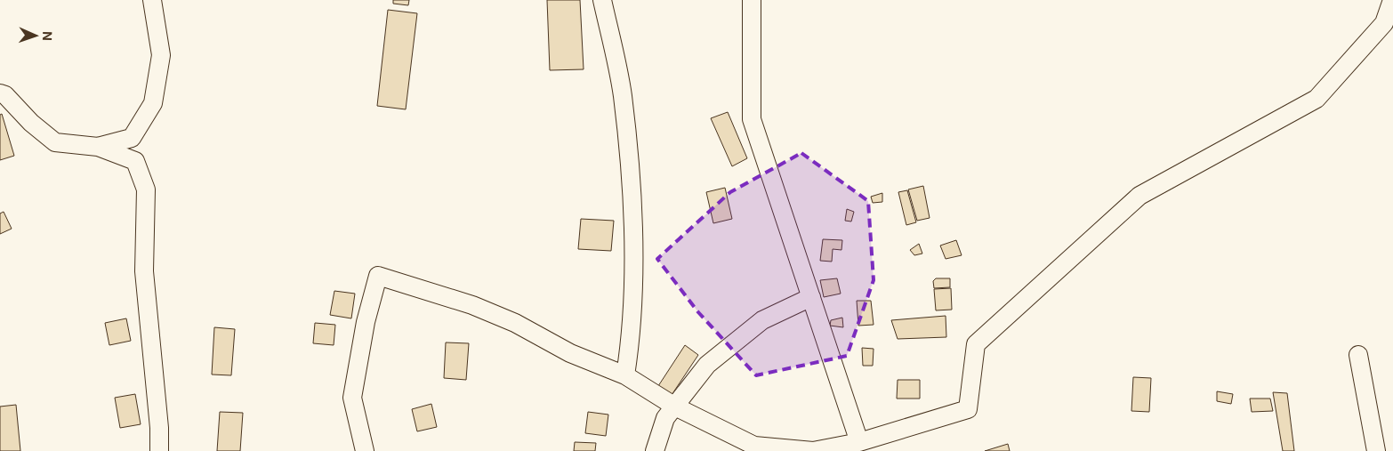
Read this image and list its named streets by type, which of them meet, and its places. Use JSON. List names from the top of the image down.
{
  "north": "right"
}
